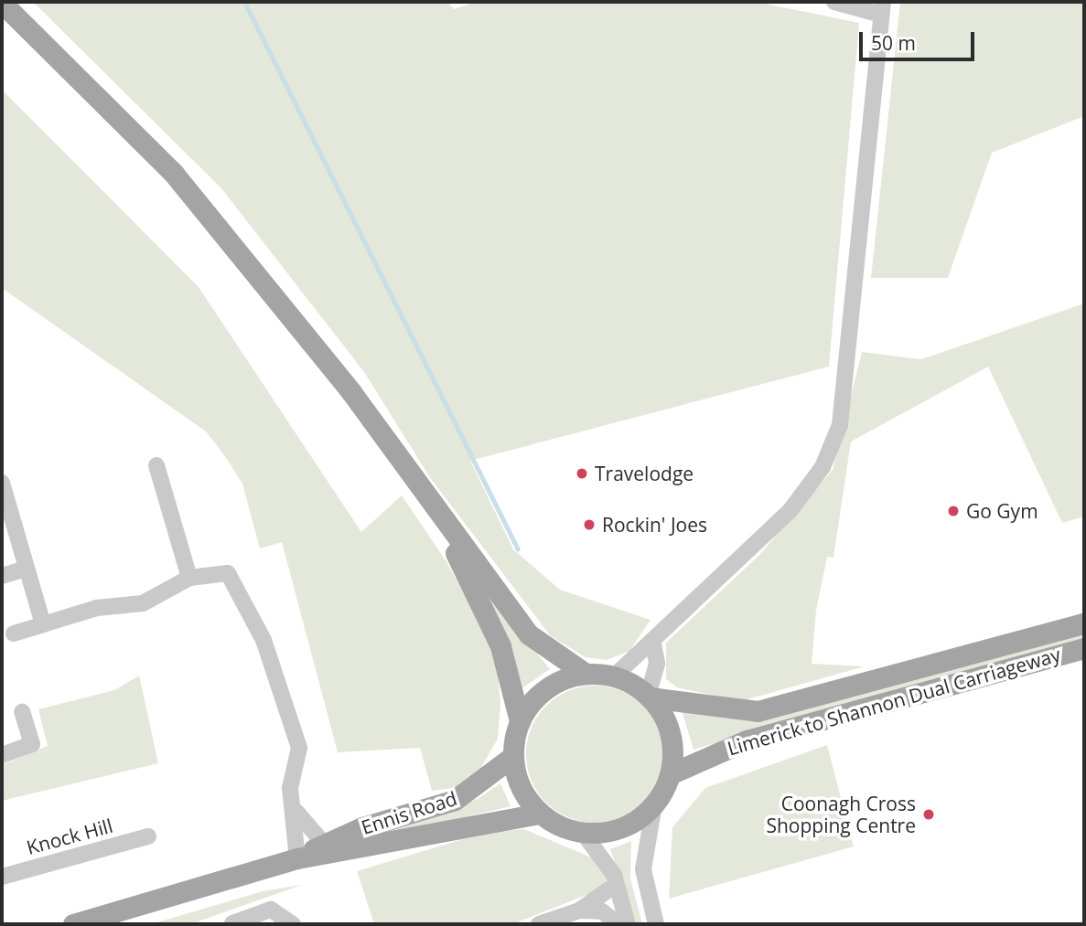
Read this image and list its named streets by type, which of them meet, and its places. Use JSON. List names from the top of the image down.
{
  "streets": {
    "main road": ["Limerick to Shannon Dual Carriageway", "Ennis Road"],
    "street": ["Knock Hill"]
  },
  "crossings": [
    ["Limerick to Shannon Dual Carriageway", "Ennis Road"]
  ],
  "places": [
    "Travelodge",
    "Go Gym",
    "Rockin' Joes",
    "Coonagh Cross Shopping Centre"
  ],
  "scale_bar": "50 m"
}
